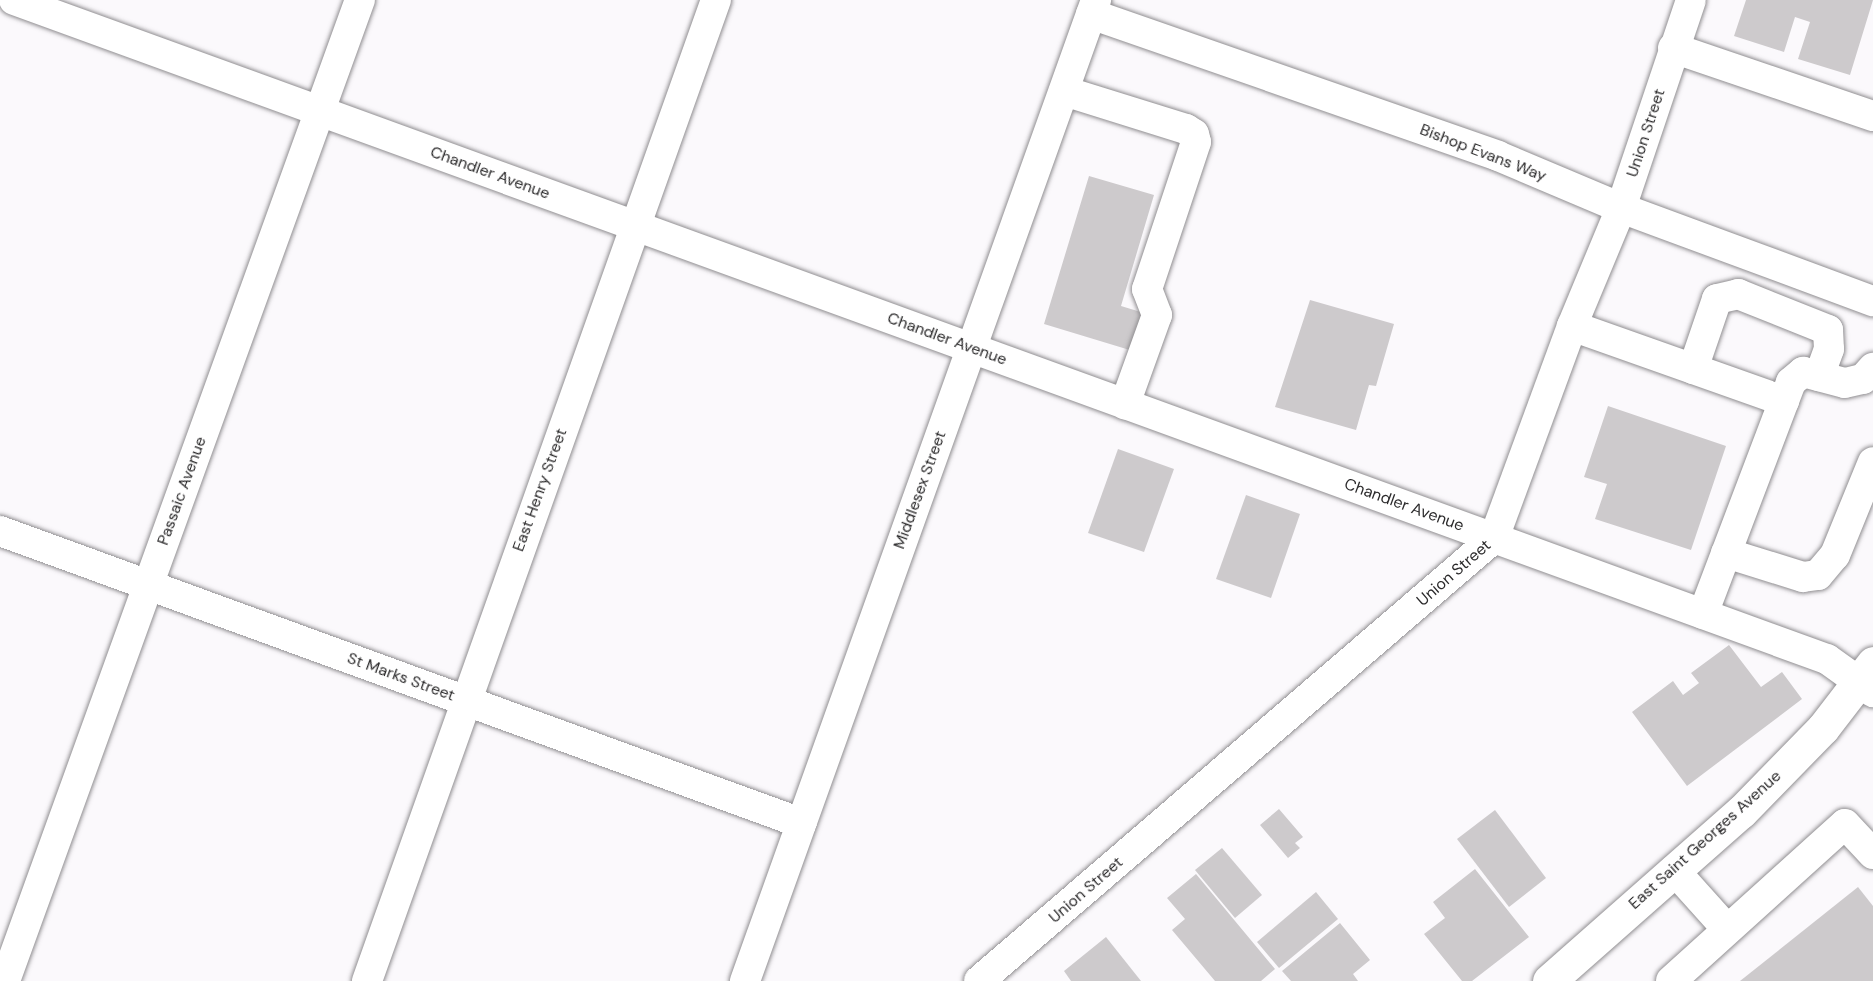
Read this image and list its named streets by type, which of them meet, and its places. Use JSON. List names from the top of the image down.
{
  "streets": {
    "main road": ["East Saint Georges Avenue"],
    "street": [
      "Union Street",
      "Bishop Evans Way",
      "Chandler Avenue",
      "East Henry Street",
      "Middlesex Street",
      "Passaic Avenue",
      "St Marks Street"
    ]
  },
  "crossings": [
    ["Union Street", "Bishop Evans Way"],
    ["Union Street", "Chandler Avenue"],
    ["Bishop Evans Way", "Middlesex Street"],
    ["Chandler Avenue", "East Henry Street"],
    ["Chandler Avenue", "Middlesex Street"],
    ["Chandler Avenue", "Passaic Avenue"],
    ["Chandler Avenue", "East Saint Georges Avenue"],
    ["East Henry Street", "St Marks Street"],
    ["Middlesex Street", "St Marks Street"],
    ["Passaic Avenue", "St Marks Street"]
  ]
}
